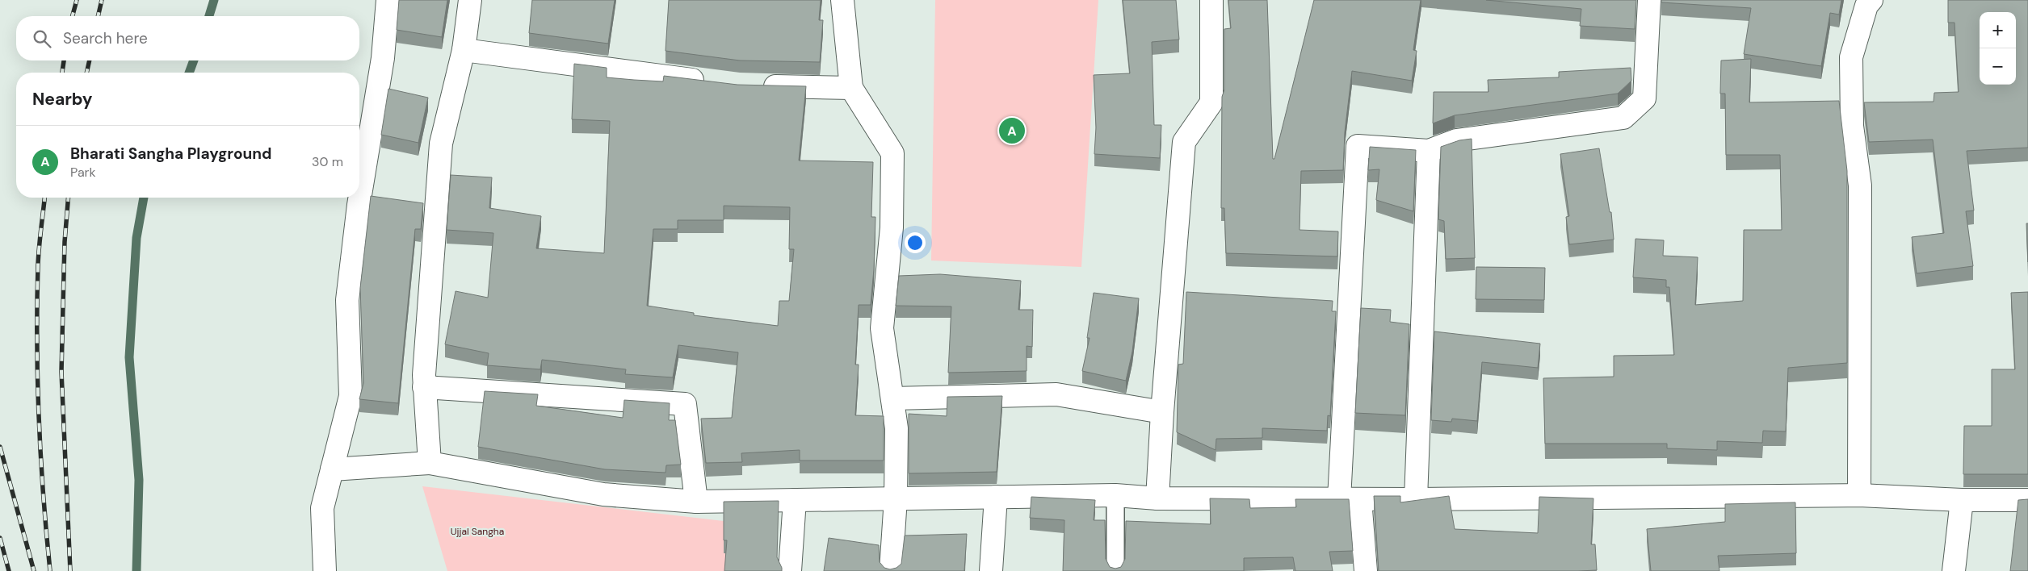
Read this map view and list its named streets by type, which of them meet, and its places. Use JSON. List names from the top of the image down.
{
  "parks": ["Ujjal Sangha"],
  "page": {
    "map_buttons": ["+", "−"],
    "search": "Search here",
    "heading": "Nearby",
    "pins": "A",
    "list": [
      {
        "mark": "A",
        "name": "Bharati Sangha Playground",
        "note": "Park",
        "value": "30 m"
      }
    ]
  }
}
